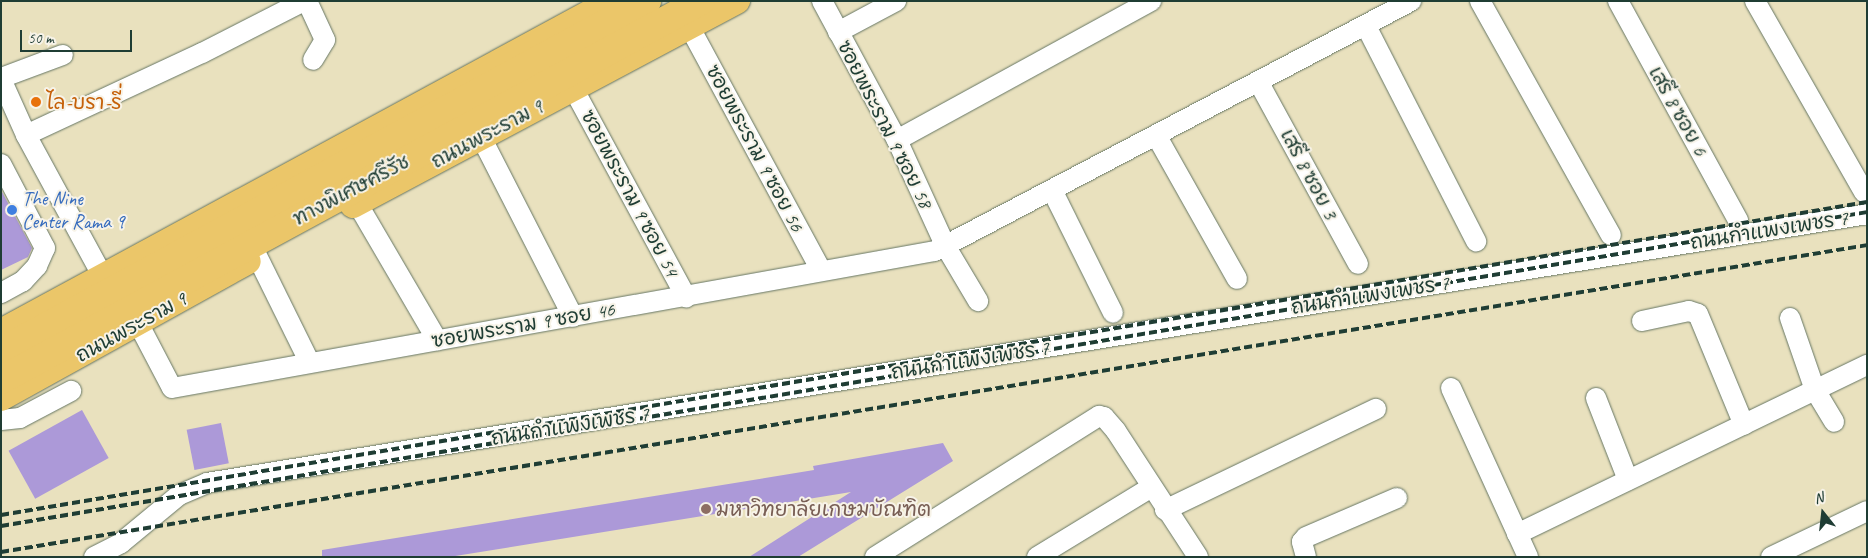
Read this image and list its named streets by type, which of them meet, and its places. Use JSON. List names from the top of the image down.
{
  "streets": {
    "highway": ["ทางพิเศษศรีรัช"],
    "main road": ["ถนนพระราม 9"],
    "street": [
      "เสรี 8 ซอย 6",
      "ซอยพระราม 9 ซอย 58",
      "ซอยพระราม 9 ซอย 56",
      "เสรี 8 ซอย 3",
      "ซอยพระราม 9 ซอย 54",
      "ถนนกำแพงเพชร 7",
      "ซอยพระราม 9 ซอย 46"
    ]
  },
  "crossings": [
    ["ซอยพระราม 9 ซอย 58", "ซอยพระราม 9 ซอย 46"],
    ["ถนนพระราม 9", "ซอยพระราม 9 ซอย 56"],
    ["ถนนพระราม 9", "ซอยพระราม 9 ซอย 54"],
    ["ถนนพระราม 9", "ซอยพระราม 9 ซอย 46"],
    ["ซอยพระราม 9 ซอย 56", "ซอยพระราม 9 ซอย 46"],
    ["เสรี 8 ซอย 3", "ซอยพระราม 9 ซอย 46"],
    ["ซอยพระราม 9 ซอย 54", "ซอยพระราม 9 ซอย 46"]
  ],
  "places": ["ไล-บรา-รี่", "The Nine Center Rama 9", "มหาวิทยาลัยเกษมบัณฑิต"],
  "scale_bar": "50 m",
  "north": "top"
}
